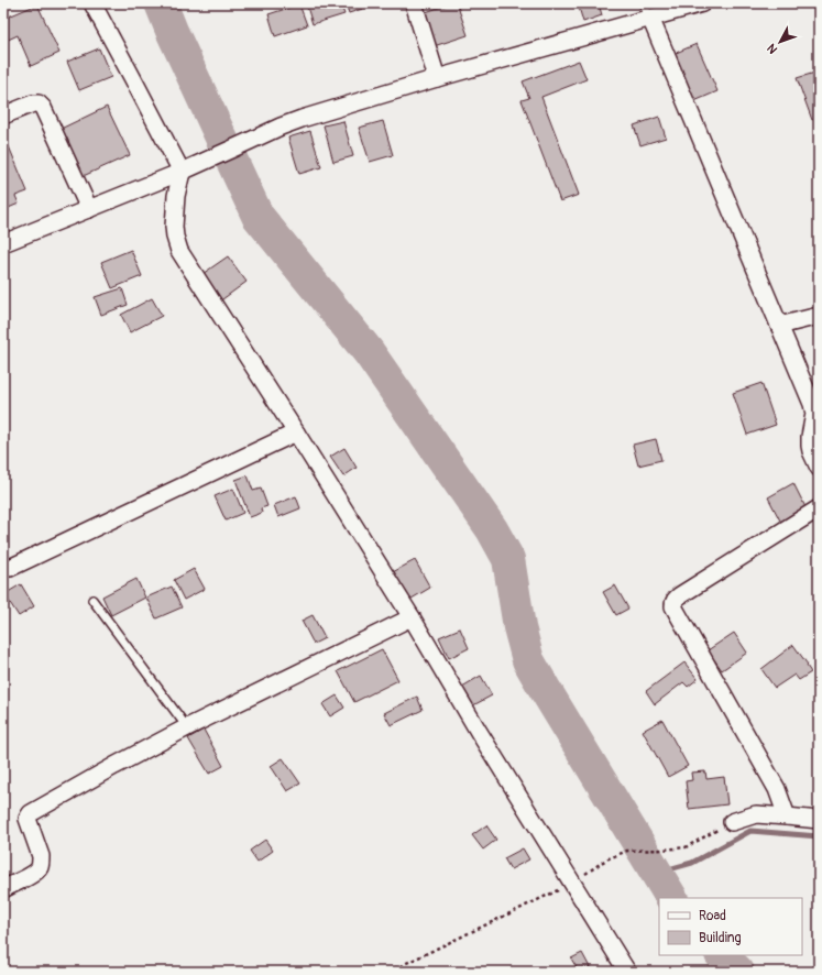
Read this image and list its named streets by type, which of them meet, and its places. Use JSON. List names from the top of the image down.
{
  "legend": ["Road", "Building"],
  "north": "bottom left"
}
